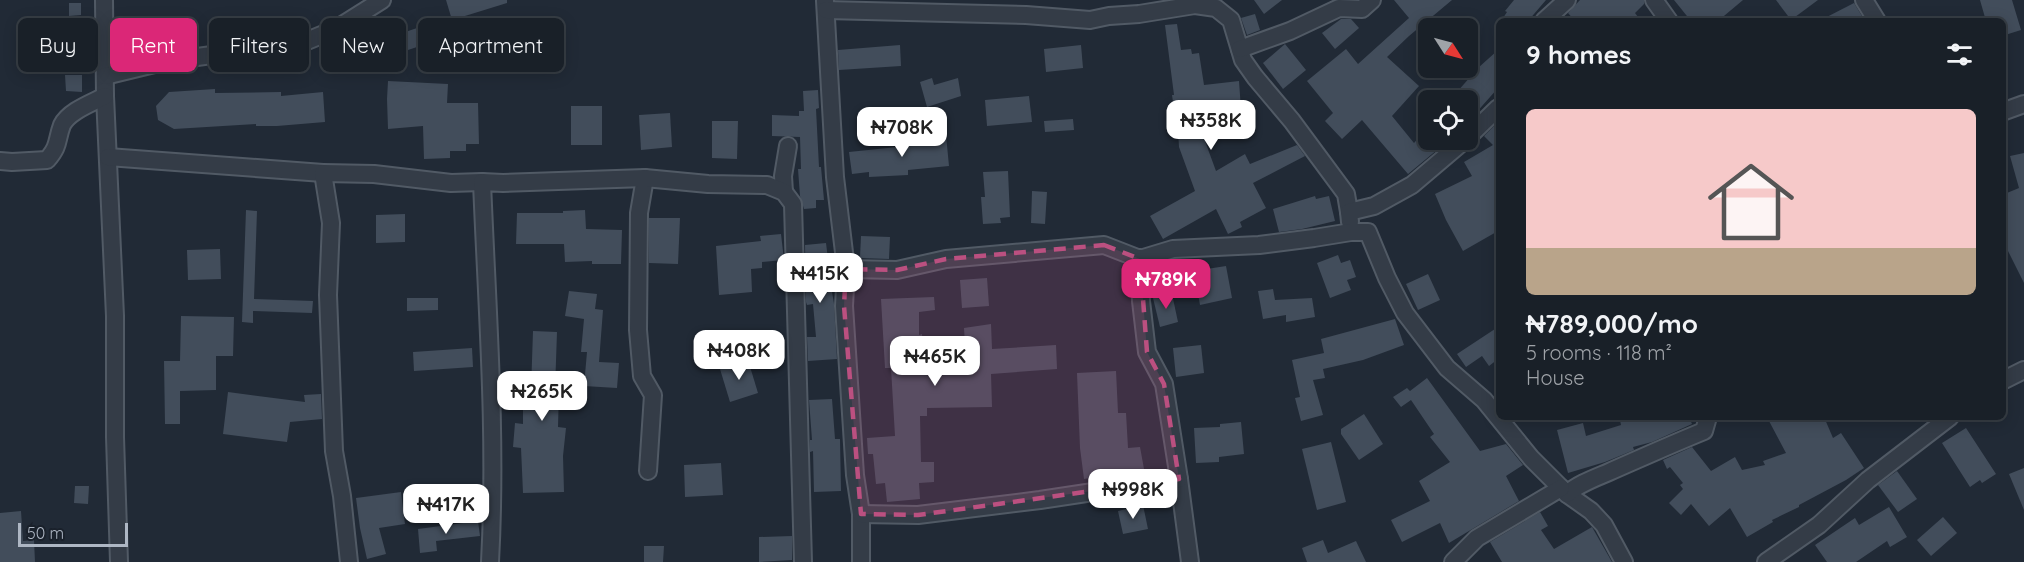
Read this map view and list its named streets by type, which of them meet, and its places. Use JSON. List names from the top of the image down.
{
  "scale_bar": "50 m",
  "north": "bottom right",
  "page": {
    "chip": [
      "Buy",
      "Rent",
      "Filters",
      "New",
      "Apartment"
    ],
    "heading": "9 homes",
    "list": [
      {
        "name": "₦789,000/mo",
        "note": "5 rooms · 118 m² · House"
      }
    ],
    "price": [
      "₦358K",
      "₦708K",
      "₦415K",
      "₦789K",
      "₦408K",
      "₦465K",
      "₦265K",
      "₦998K",
      "₦417K"
    ],
    "scale": "50 m"
  }
}
